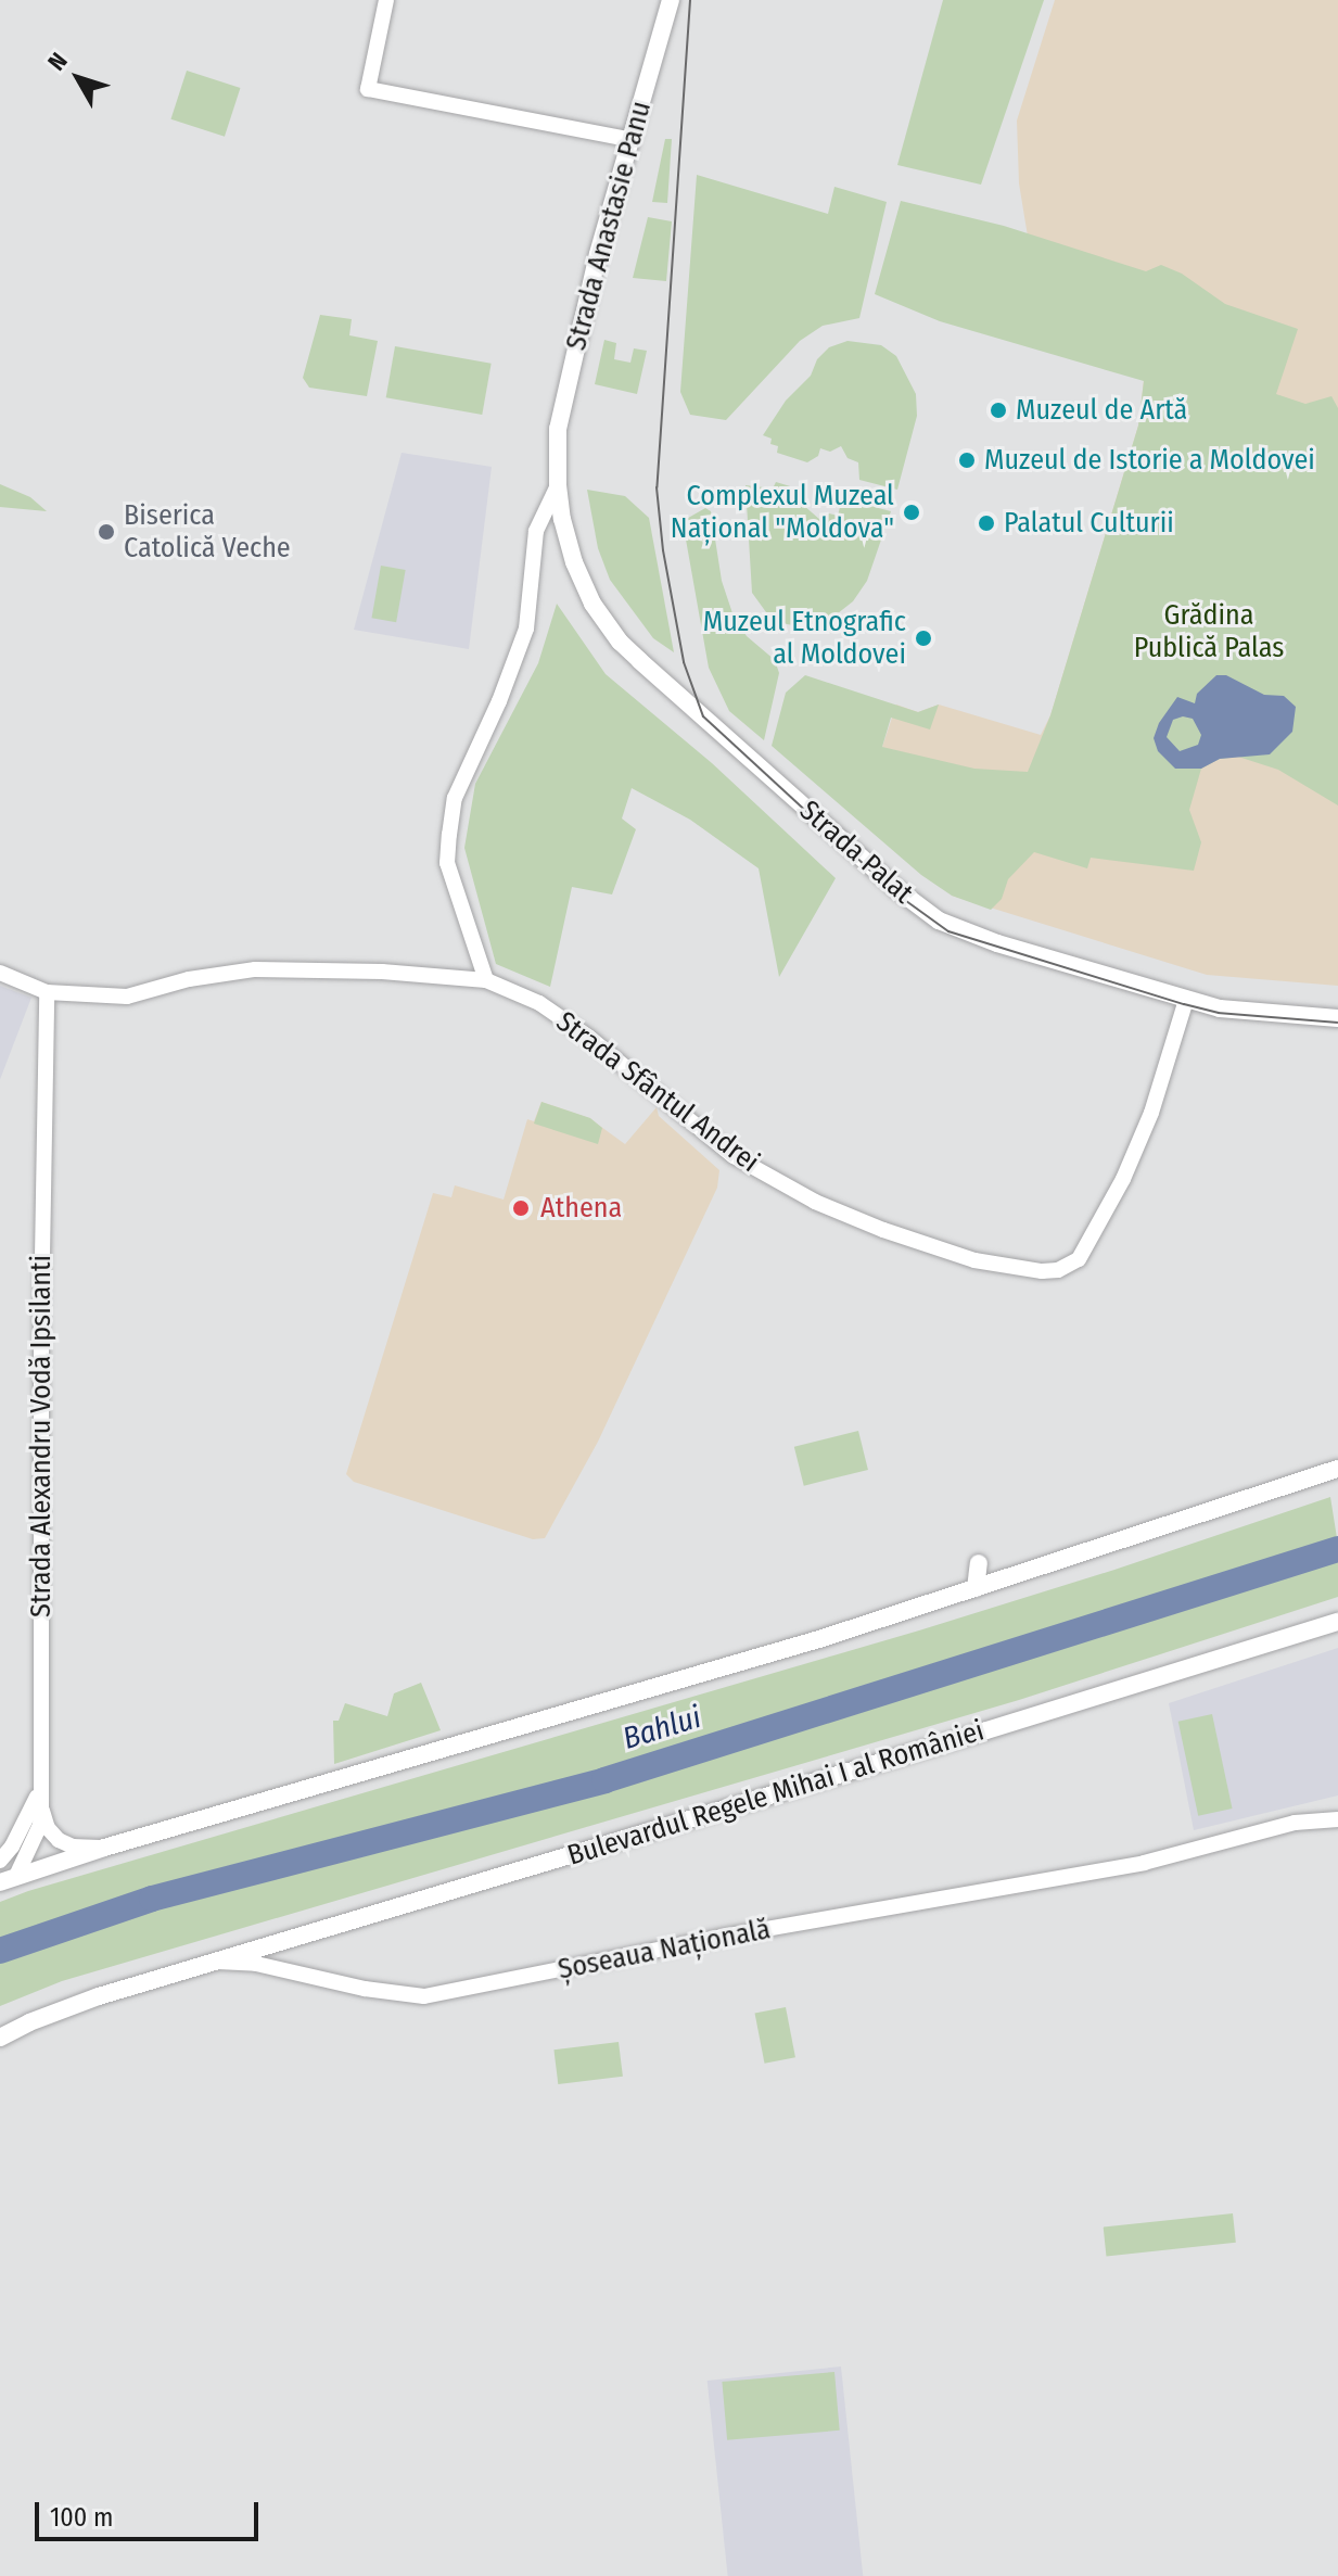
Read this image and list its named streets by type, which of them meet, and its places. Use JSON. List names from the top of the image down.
{
  "streets": {
    "main road": [
      "Strada Anastasie Panu",
      "Strada Palat",
      "Bulevardul Regele Mihai I al României",
      "Șoseaua Națională"
    ],
    "street": ["Strada Sfântul Andrei", "Strada Alexandru Vodă Ipsilanti"]
  },
  "crossings": [
    ["Strada Anastasie Panu", "Strada Palat"],
    ["Strada Palat", "Strada Sfântul Andrei"],
    ["Strada Sfântul Andrei", "Strada Alexandru Vodă Ipsilanti"],
    ["Bulevardul Regele Mihai I al României", "Șoseaua Națională"]
  ],
  "water": ["Bahlui"],
  "parks": ["Grădina Publică Palas"],
  "places": [
    "Muzeul de Artă",
    "Muzeul de Istorie a Moldovei",
    "Complexul Muzeal Național \"Moldova\"",
    "Palatul Culturii",
    "Biserica Catolică Veche",
    "Muzeul Etnografic al Moldovei",
    "Athena"
  ],
  "scale_bar": "100 m",
  "north": "top left"
}
